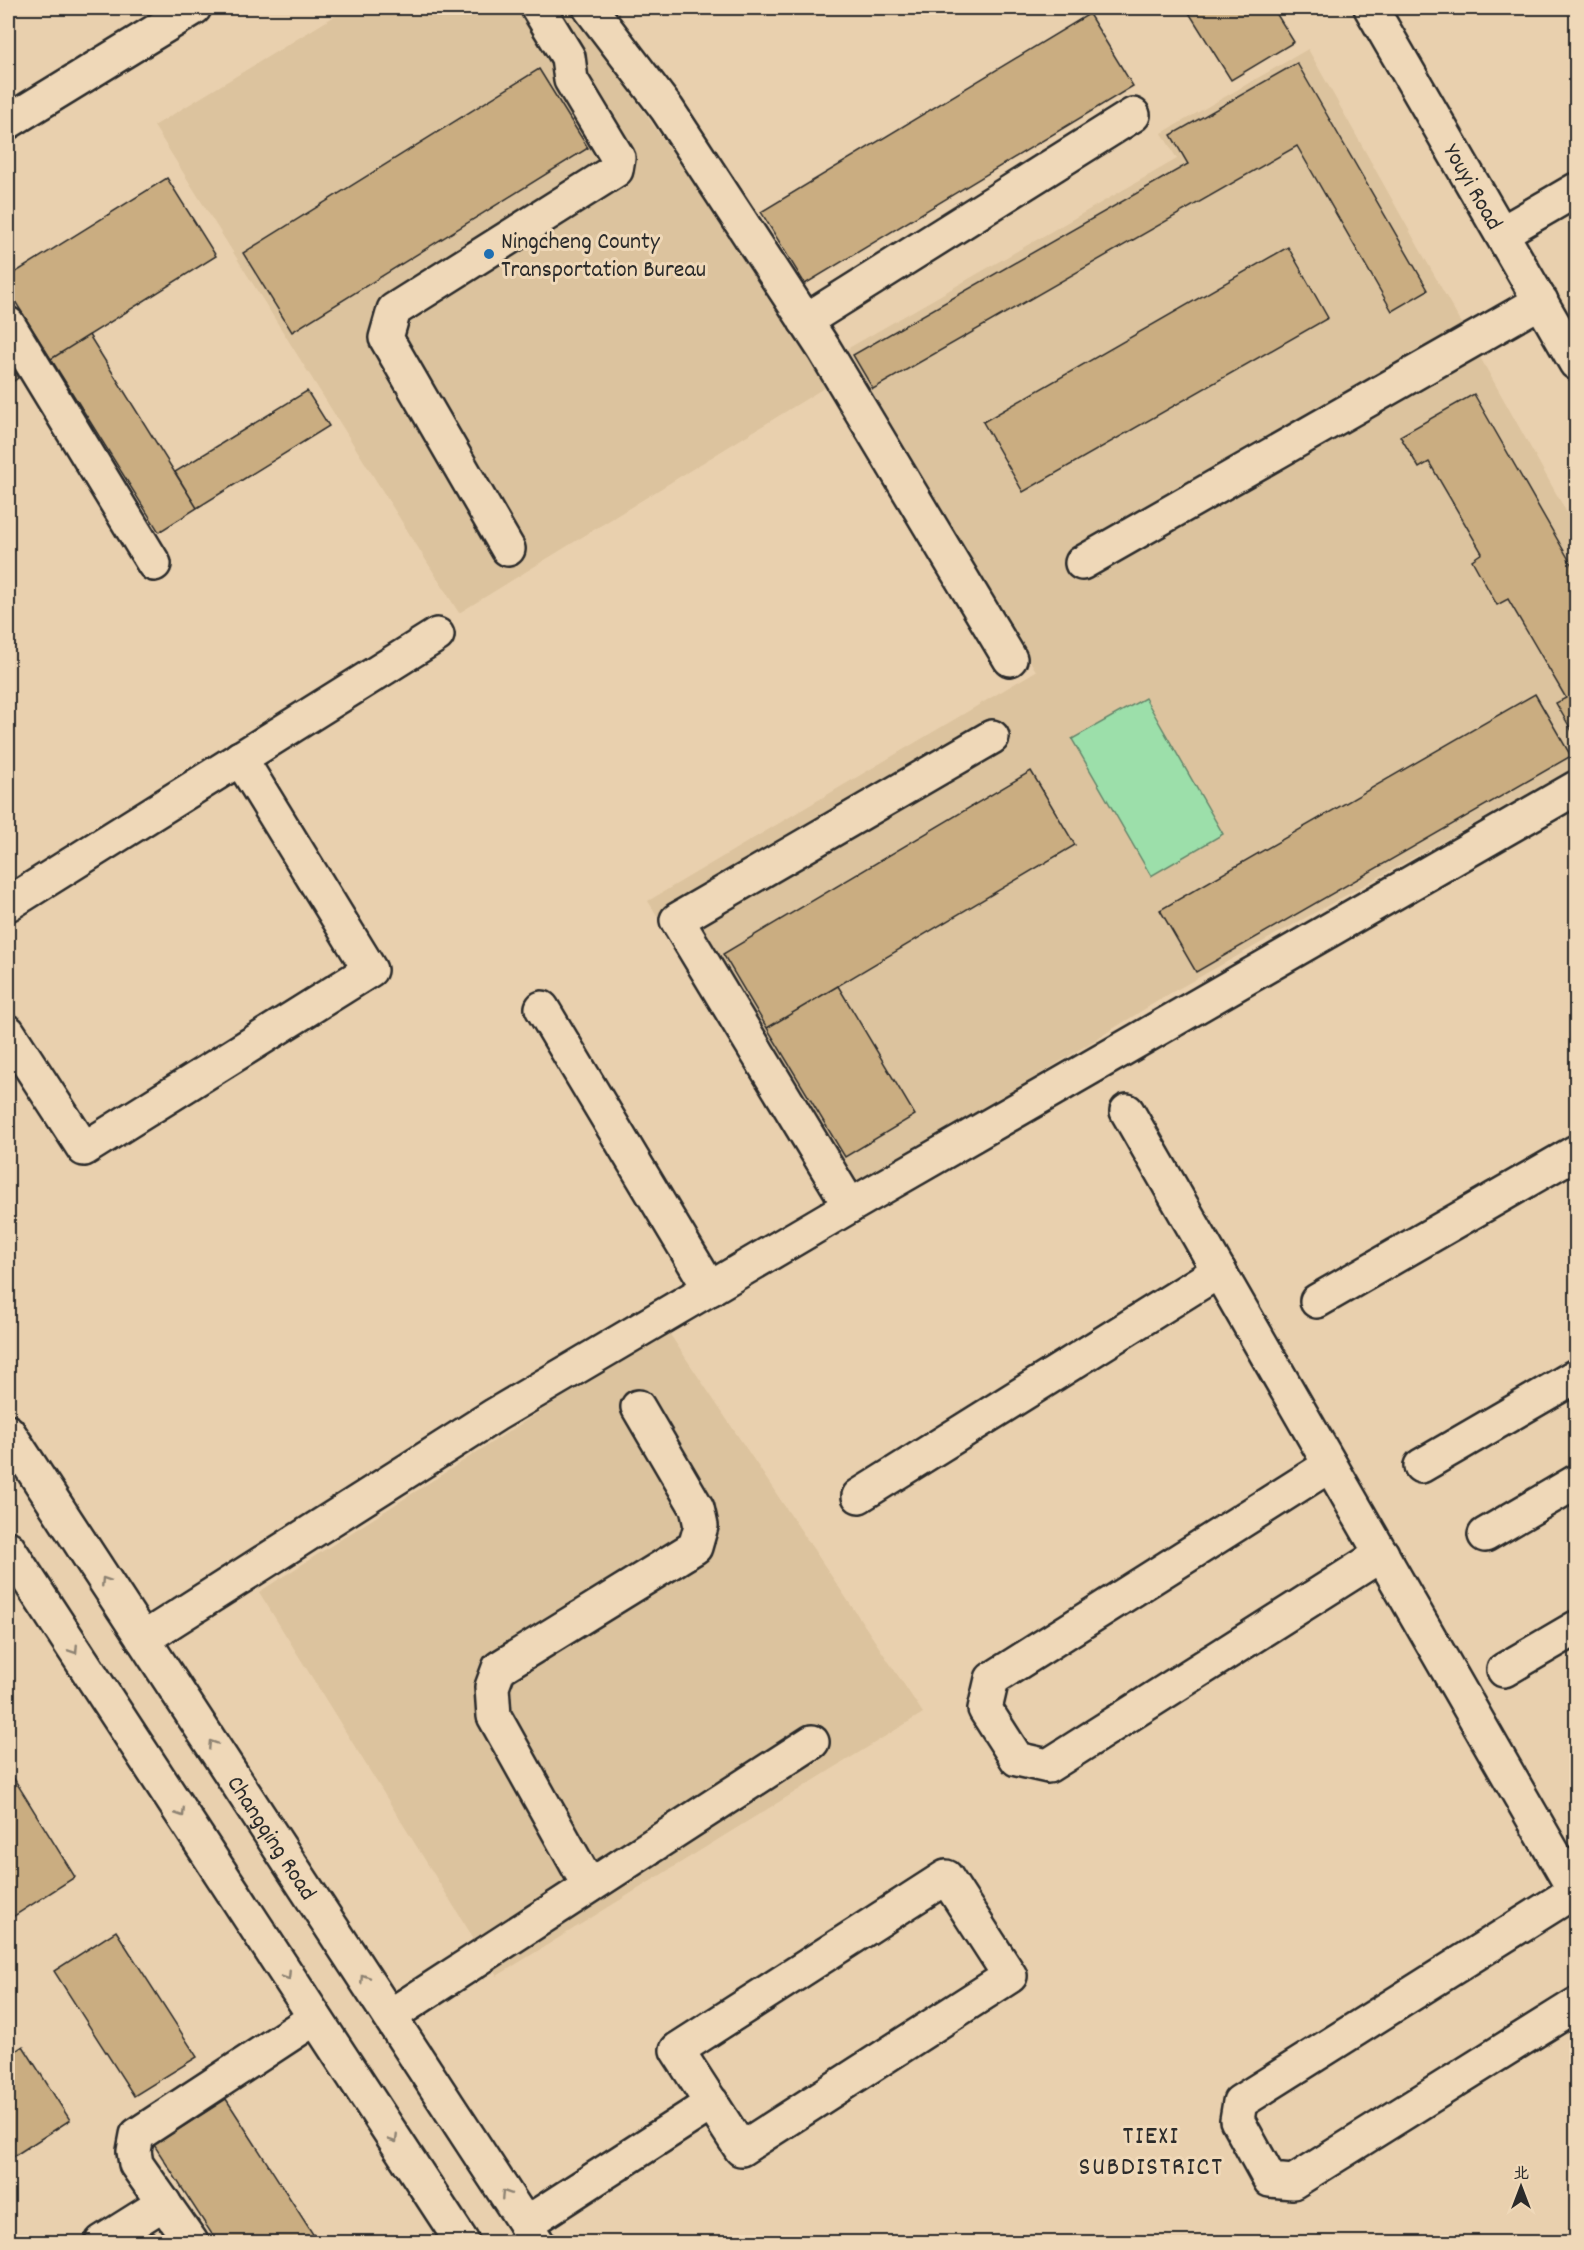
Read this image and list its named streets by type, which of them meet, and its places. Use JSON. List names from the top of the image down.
{
  "streets": {
    "street": ["Youyi Road", "Changqing Road"]
  },
  "districts": ["TIEXI SUBDISTRICT"],
  "places": ["Ningcheng County Transportation Bureau"],
  "north": "top"
}
